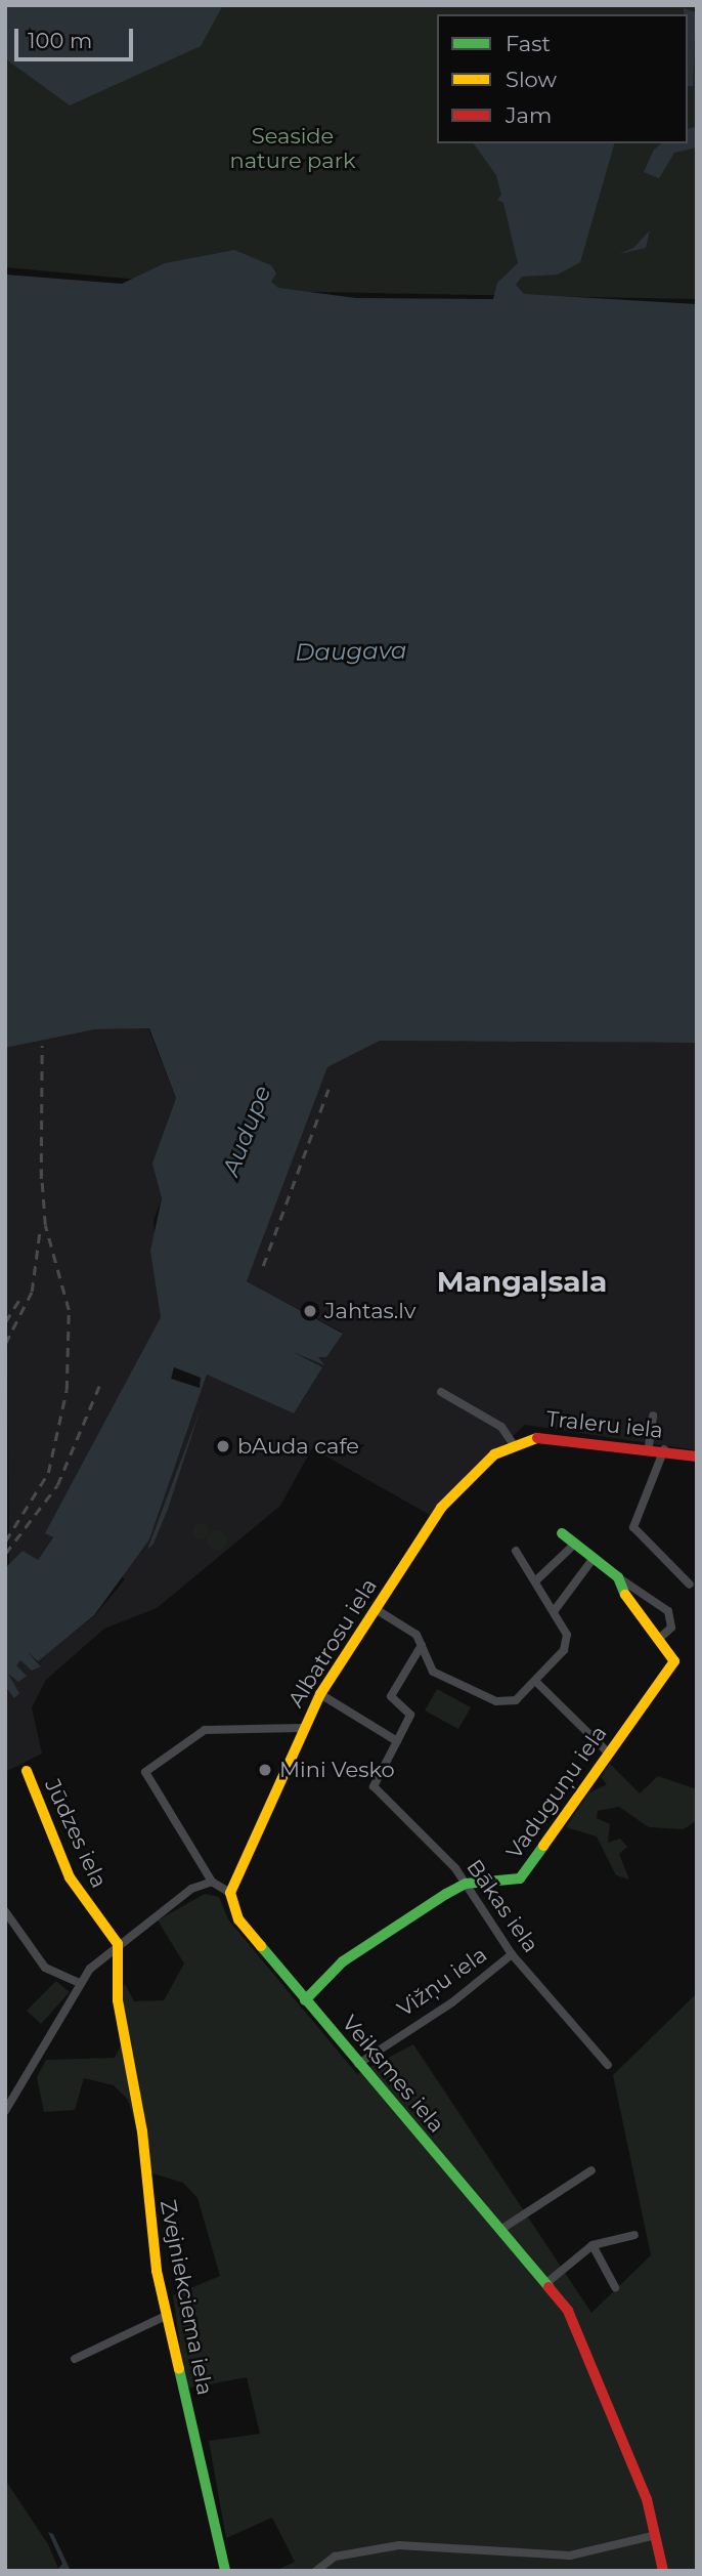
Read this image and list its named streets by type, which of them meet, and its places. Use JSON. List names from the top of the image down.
{
  "streets": {
    "main road": [
      "Traleru iela",
      "Albatrosu iela",
      "Vaduguņu iela",
      "Jūdzes iela",
      "Veiksmes iela",
      "Zvejniekciema iela"
    ],
    "street": ["Bākas iela", "Vižņu iela"]
  },
  "crossings": [
    ["Traleru iela", "Albatrosu iela"],
    ["Albatrosu iela", "Veiksmes iela"],
    ["Vaduguņu iela", "Bākas iela"],
    ["Vaduguņu iela", "Veiksmes iela"],
    ["Jūdzes iela", "Zvejniekciema iela"],
    ["Bākas iela", "Vižņu iela"],
    ["Vižņu iela", "Veiksmes iela"]
  ],
  "districts": ["Mangaļsala"],
  "water": ["Daugava", "Audupe"],
  "parks": ["Seaside nature park"],
  "places": ["Jahtas.lv", "bAuda cafe", "Mini Vesko"],
  "legend": ["Fast", "Slow", "Jam"],
  "scale_bar": "100 m"
}
